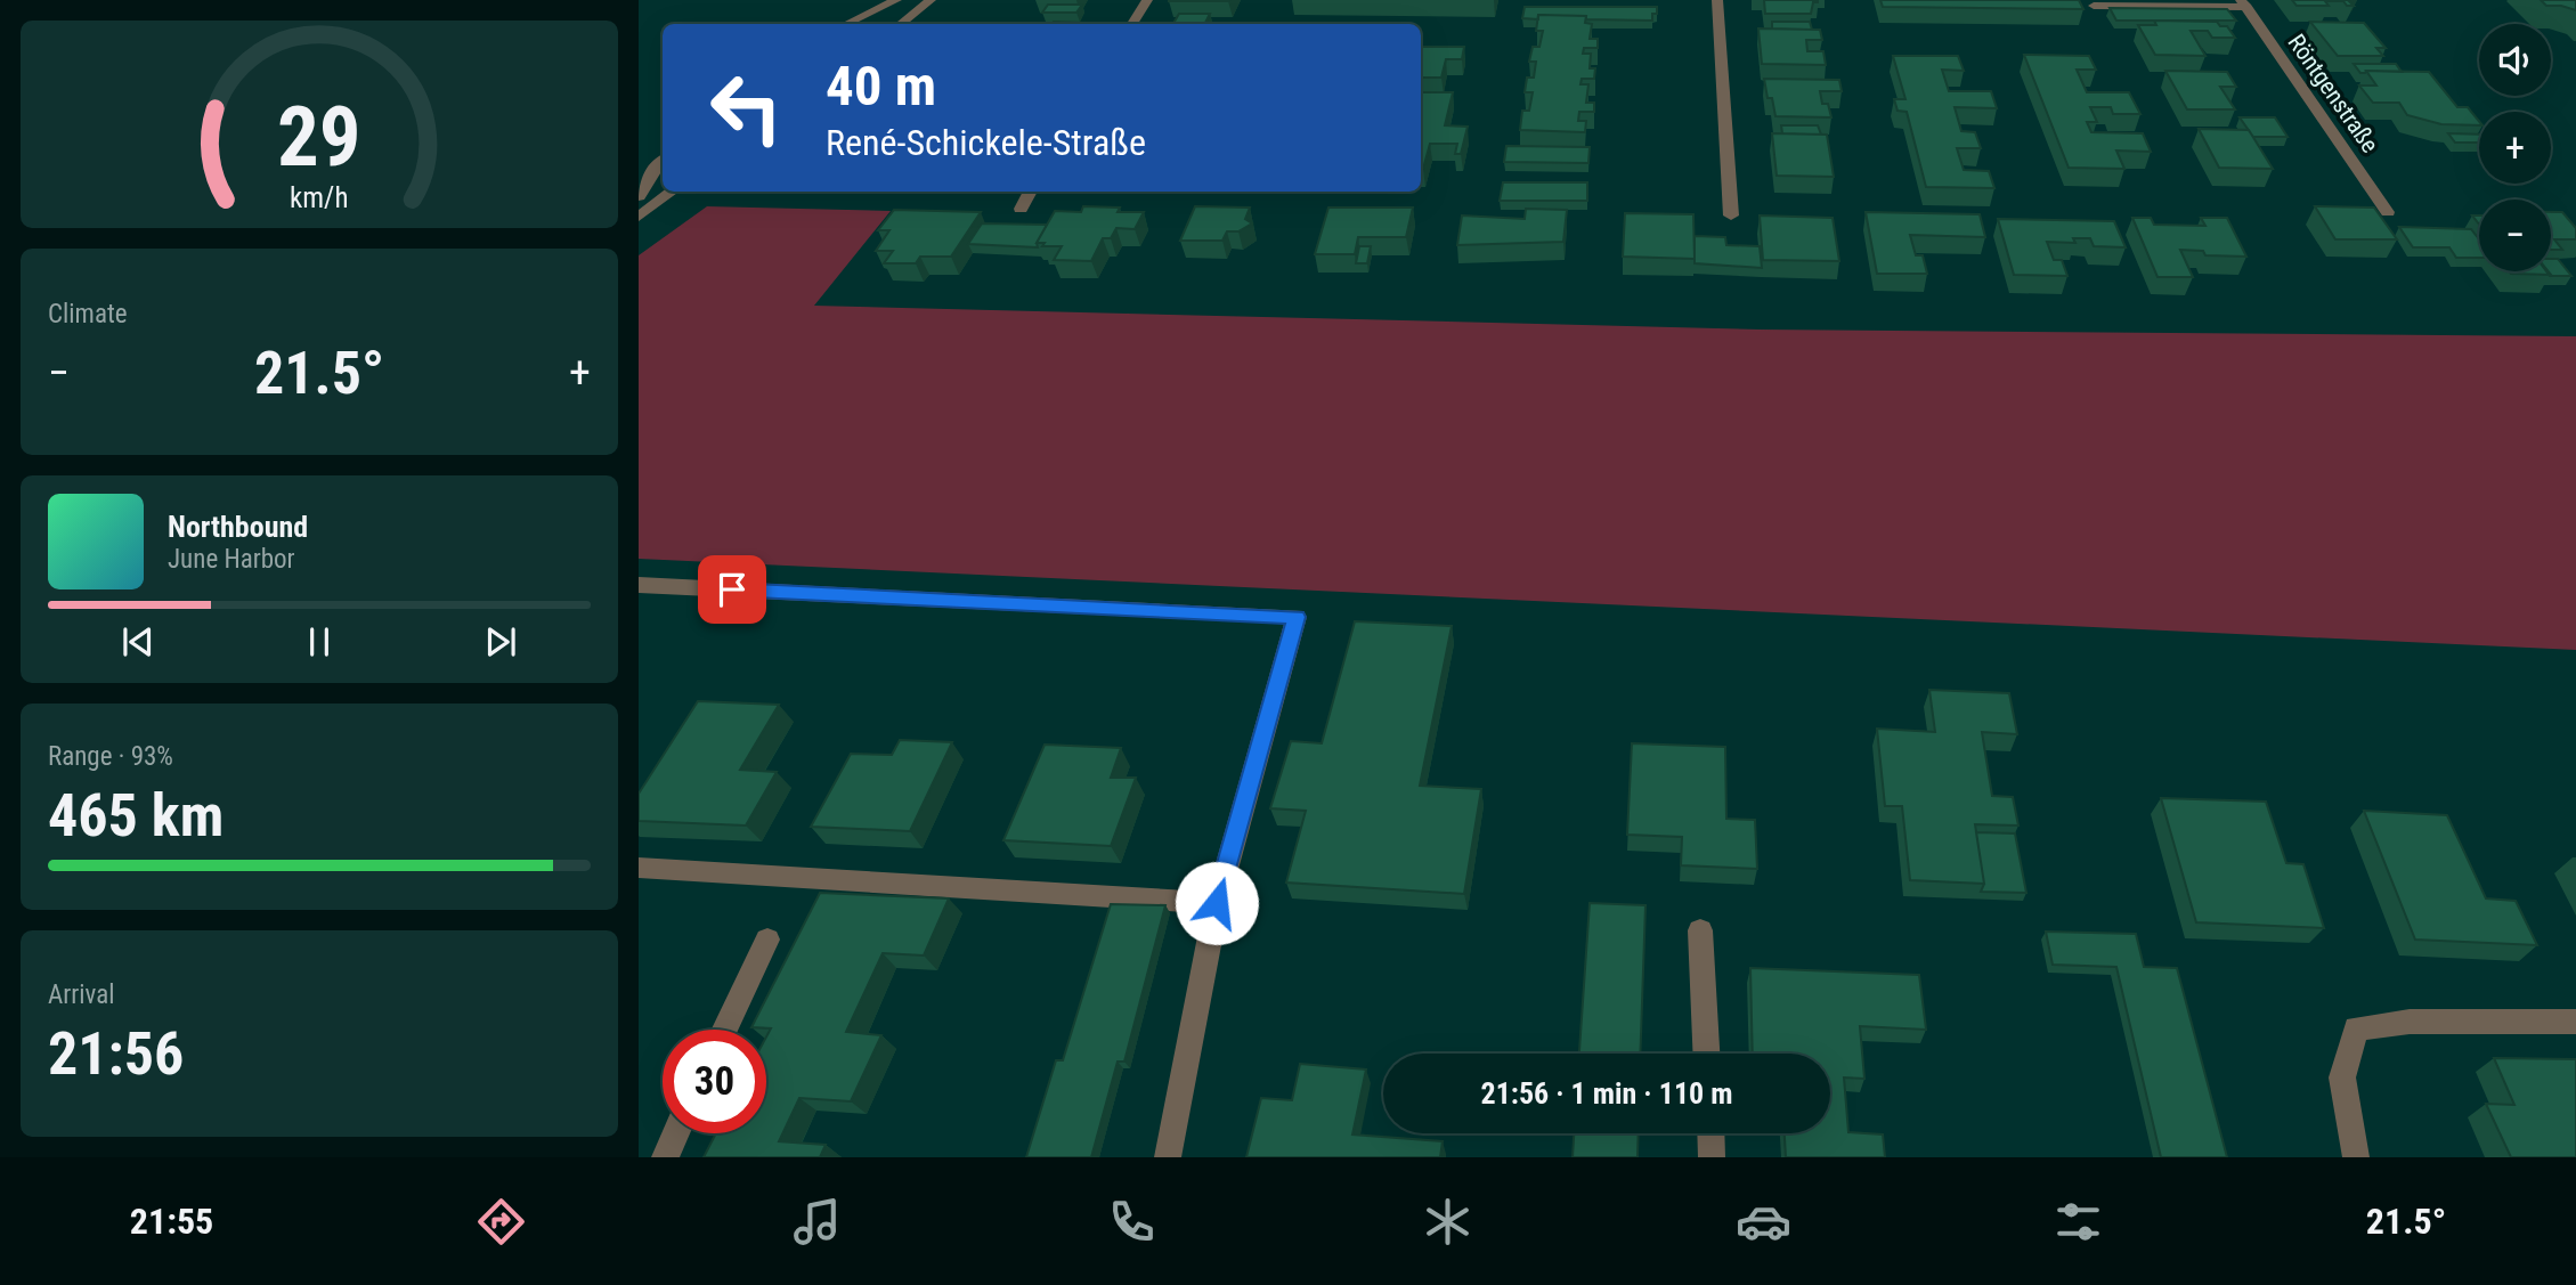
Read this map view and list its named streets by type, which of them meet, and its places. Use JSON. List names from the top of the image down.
{
  "streets": {
    "street": ["Röntgenstraße"]
  },
  "page": {
    "map_buttons": ["+", "−"],
    "turn": ["40 m", "René-Schickele-Straße"],
    "tile": [
      "Climate",
      ["Range · 93%", "465 km"],
      ["Arrival", "21:56"]
    ],
    "heat": ["−", "21.5°", "+"],
    "song": ["Northbound", "June Harbor"],
    "limit": "30",
    "trip": "21:56 · 1 min · 110 m",
    "tabs": ["21:55", "21.5°"],
    "gauge": ["29", "km/h"]
  }
}
